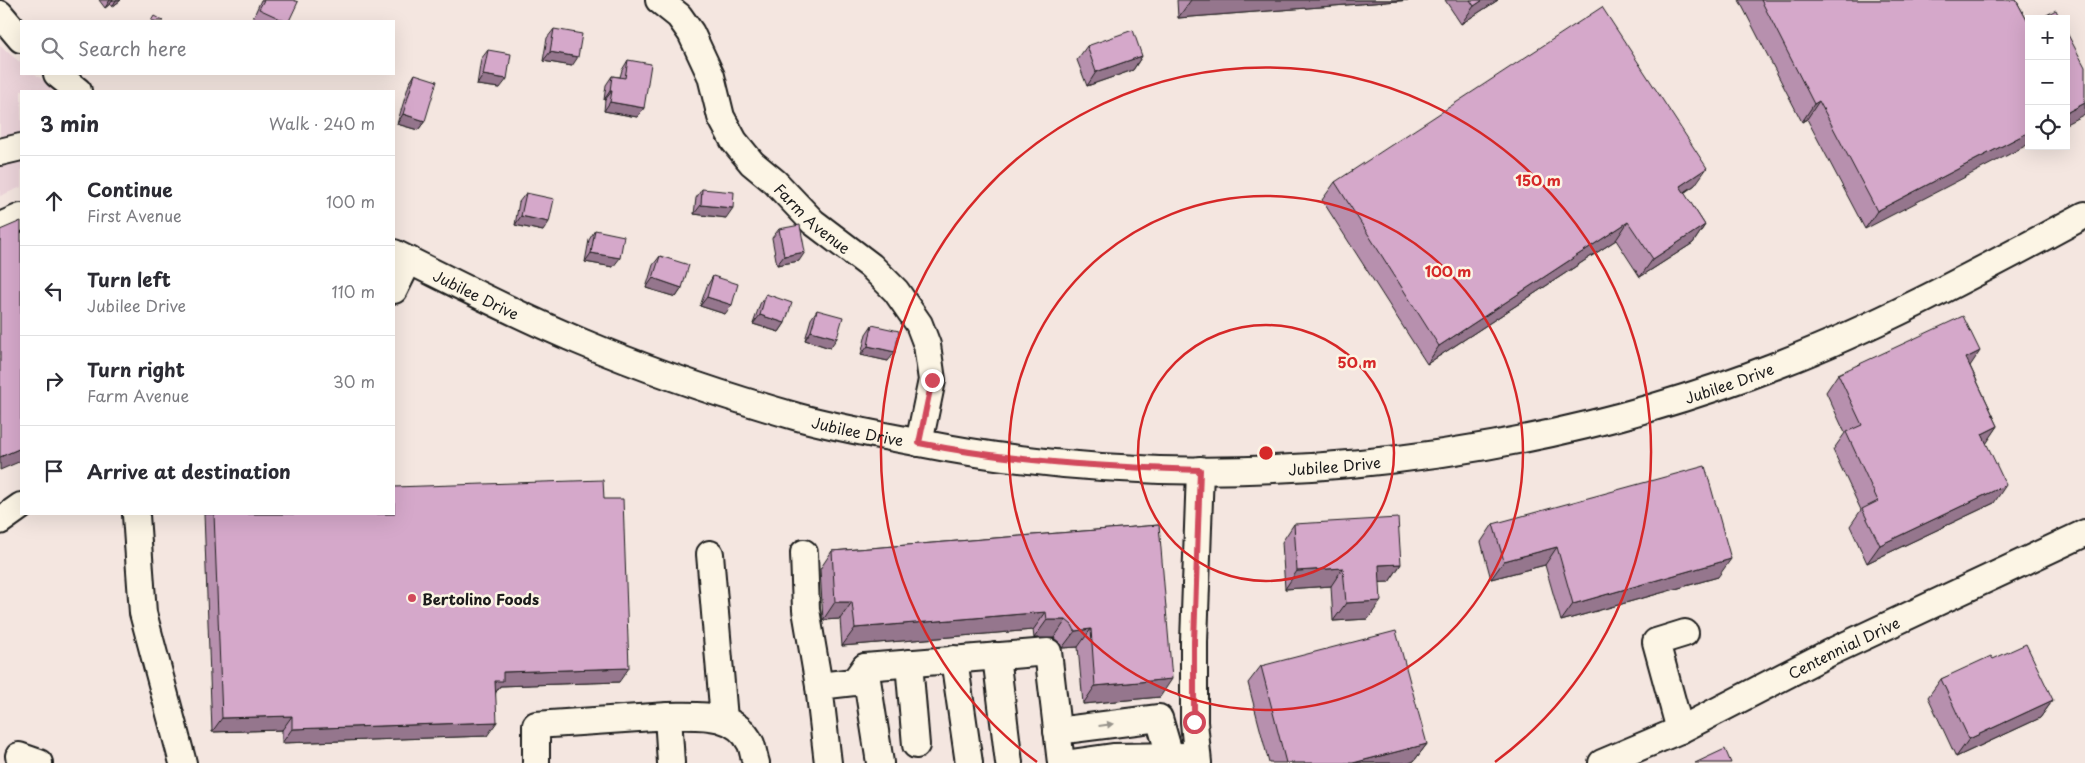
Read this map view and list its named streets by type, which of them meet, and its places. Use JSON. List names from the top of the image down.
{
  "streets": {
    "street": ["Farm Avenue", "Jubilee Drive", "Centennial Drive"]
  },
  "crossings": [
    ["Farm Avenue", "Jubilee Drive"]
  ],
  "places": ["Bertolino Foods"],
  "page": {
    "map_buttons": ["+", "−"],
    "search": "Search here",
    "heading": ["3 min", "Walk · 240 m"],
    "list": [
      ["Continue", "First Avenue", "100 m"],
      ["Turn left", "Jubilee Drive", "110 m"],
      ["Turn right", "Farm Avenue", "30 m"],
      "Arrive at destination"
    ]
  },
  "rings": ["150 m", "100 m", "50 m"]
}
